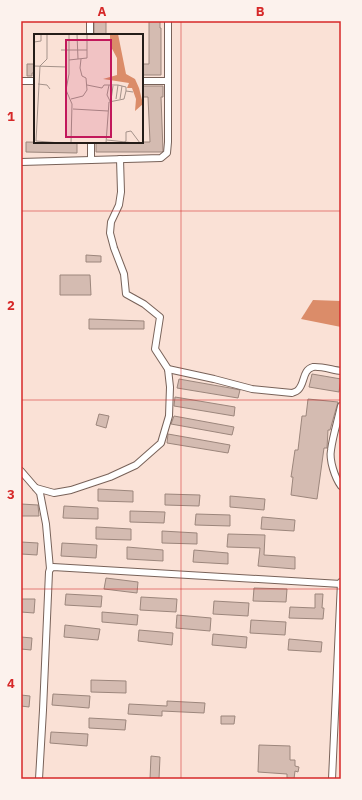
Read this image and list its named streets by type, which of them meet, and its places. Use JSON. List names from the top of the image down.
{
  "grid": {
    "columns": ["A", "B"],
    "rows": [
      "1",
      "2",
      "3",
      "4"
    ]
  }
}
